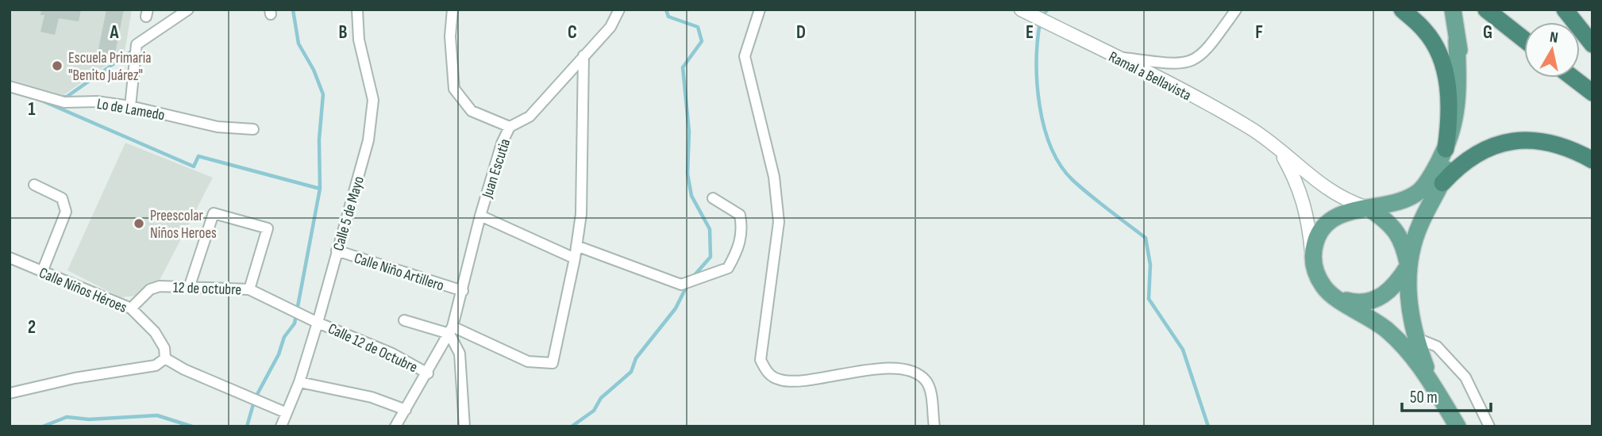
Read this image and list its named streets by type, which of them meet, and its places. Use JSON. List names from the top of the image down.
{
  "streets": {
    "street": [
      "Ramal a Bellavista",
      "Lo de Lamedo",
      "Juan Escutia",
      "Calle 5 de Mayo",
      "Calle Niño Artillero",
      "12 de octubre",
      "Calle Niños Héroes",
      "Calle 12 de Octubre"
    ]
  },
  "crossings": [
    ["Juan Escutia", "Calle Niño Artillero"],
    ["Juan Escutia", "Calle 12 de Octubre"],
    ["Calle 5 de Mayo", "Calle Niño Artillero"],
    ["Calle 5 de Mayo", "12 de octubre"],
    ["Calle 5 de Mayo", "Calle 12 de Octubre"],
    ["12 de octubre", "Calle Niños Héroes"],
    ["12 de octubre", "Calle 12 de Octubre"]
  ],
  "places": ["Escuela Primaria \"Benito Juárez\"", "Preescolar Niños Heroes"],
  "scale_bar": "50 m",
  "north": "top",
  "grid": {
    "columns": [
      "A",
      "B",
      "C",
      "D",
      "E",
      "F",
      "G"
    ],
    "rows": ["1", "2"]
  }
}
